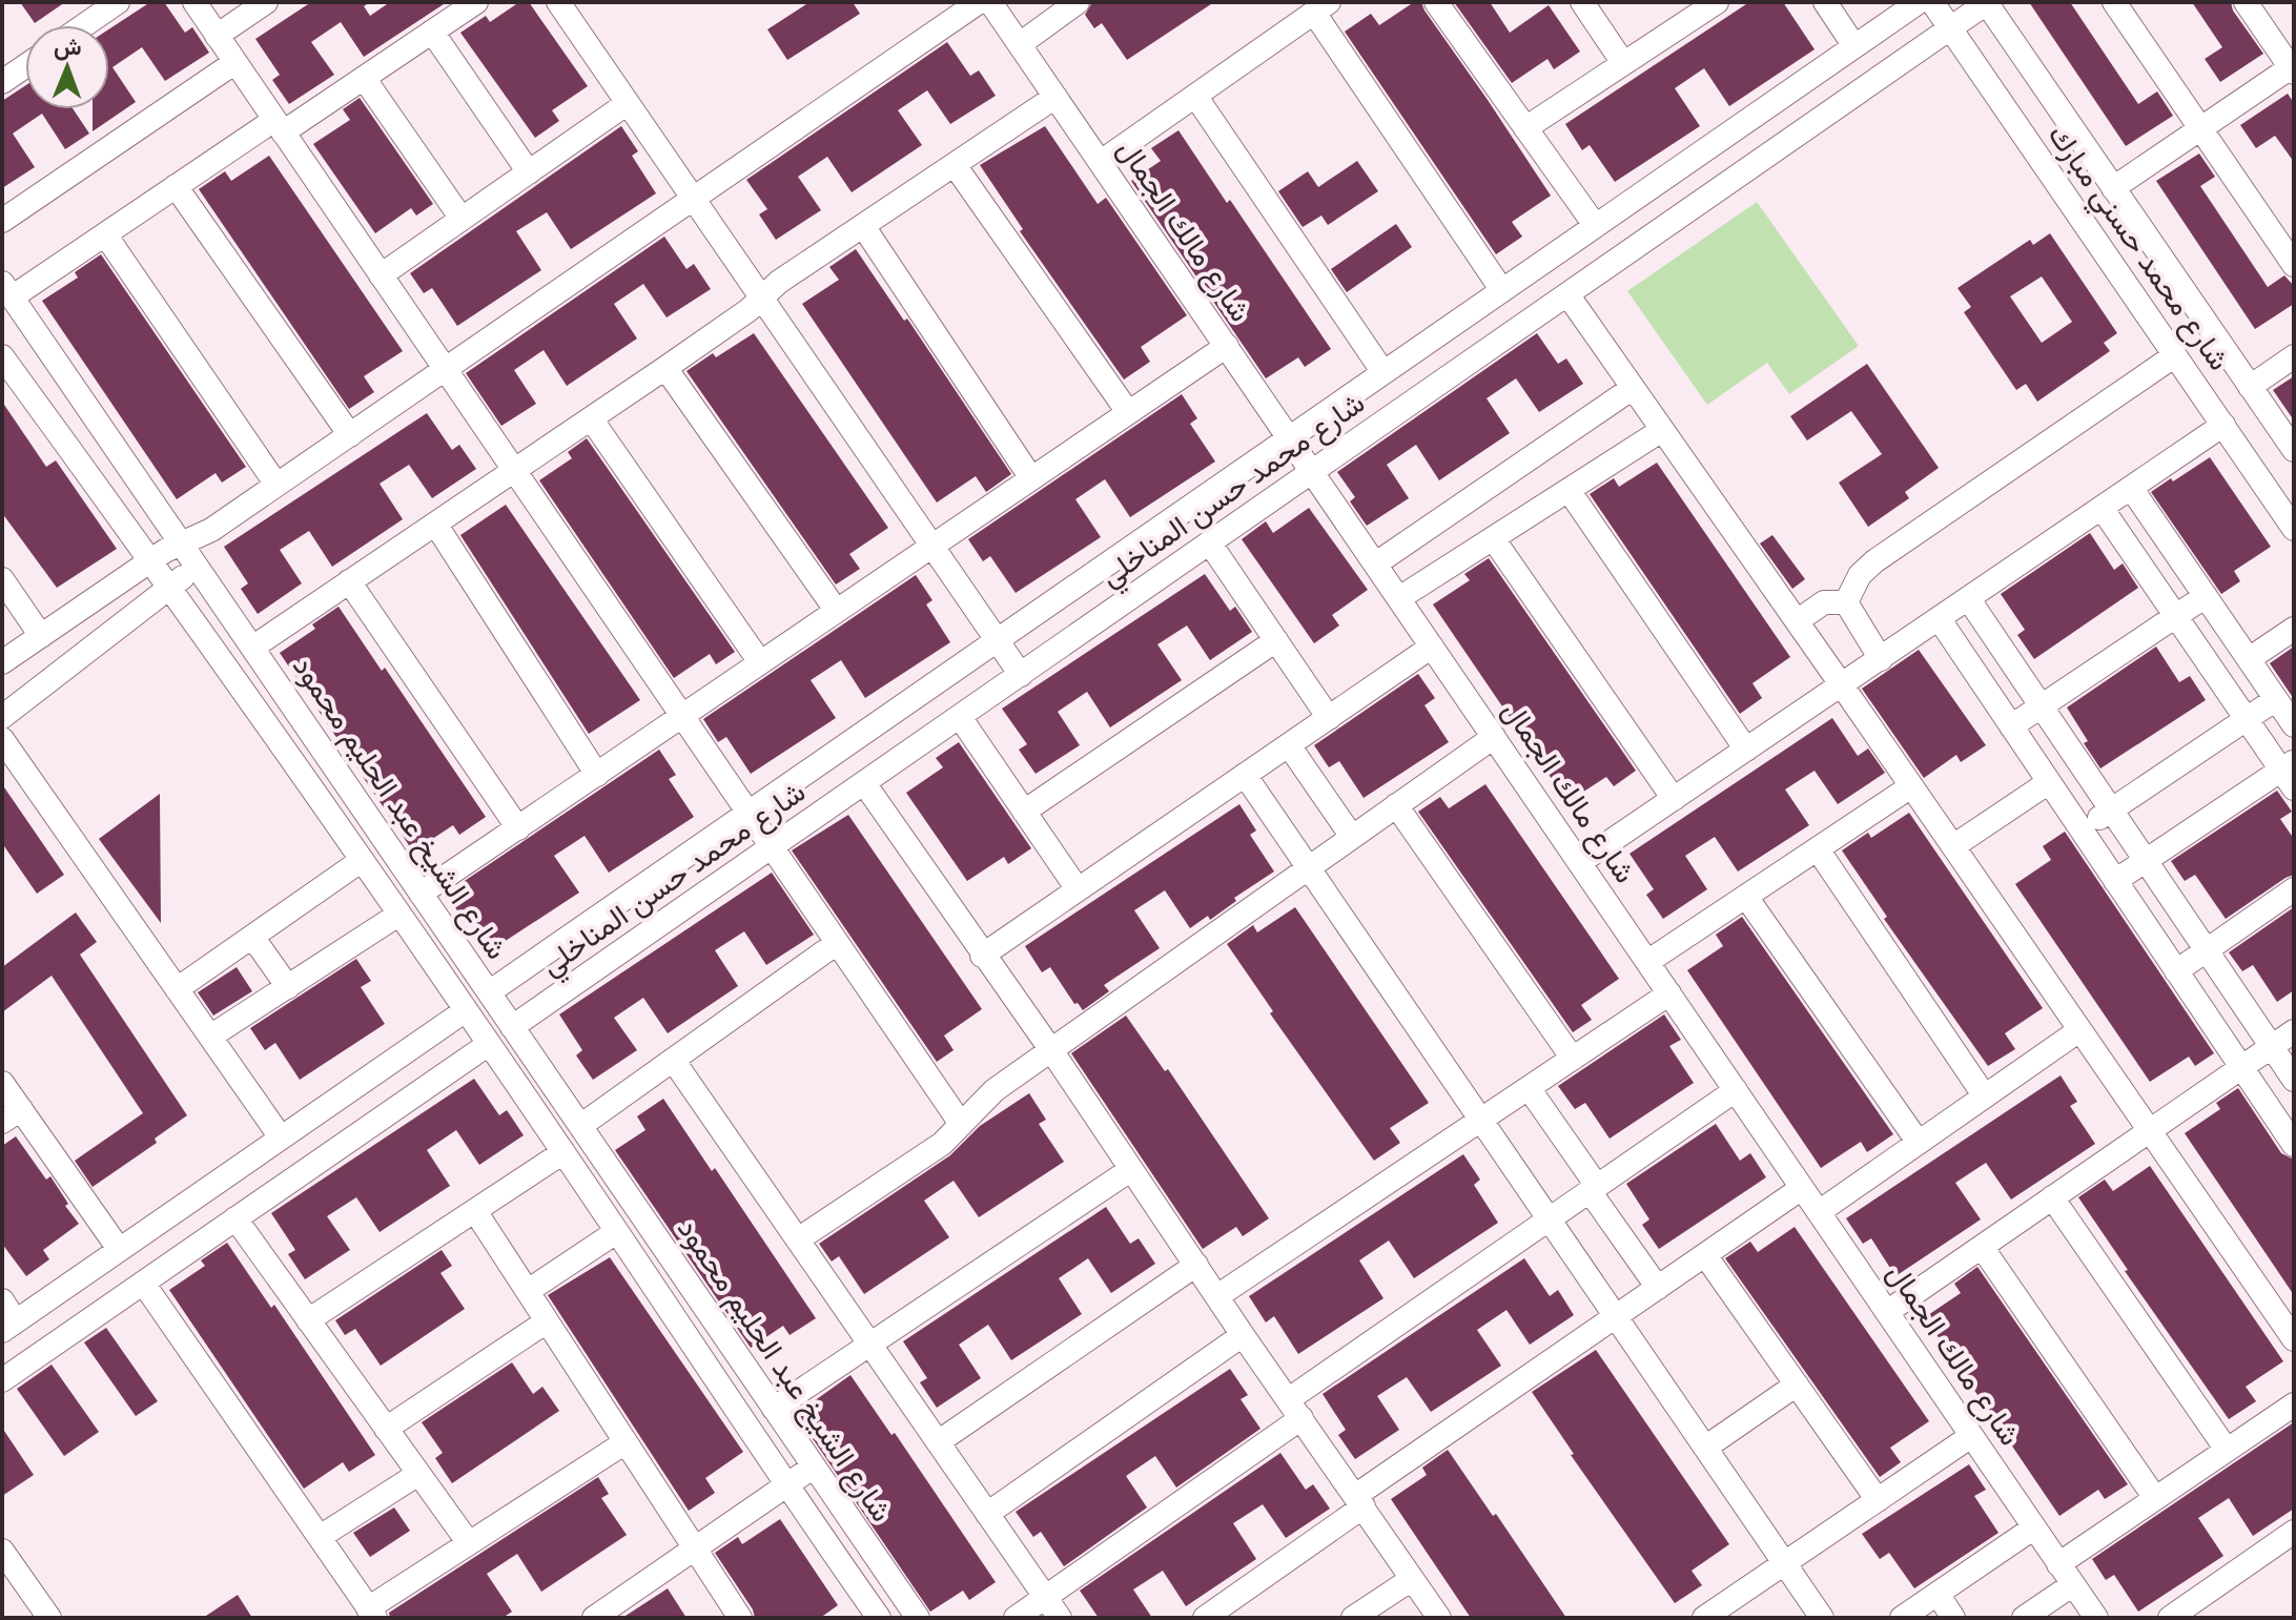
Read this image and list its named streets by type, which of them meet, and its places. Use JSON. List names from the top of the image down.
{
  "streets": {
    "street": [
      "شارع مالك الجمال",
      "شارع محمد حسني مبارك",
      "شارع محمد حسن المناخلي",
      "شارع الشيخ عبد الحليم محمود"
    ]
  },
  "crossings": [
    ["شارع مالك الجمال", "شارع محمد حسن المناخلي"],
    ["شارع محمد حسني مبارك", "شارع محمد حسن المناخلي"],
    ["شارع محمد حسن المناخلي", "شارع الشيخ عبد الحليم محمود"]
  ],
  "north": "top"
}
